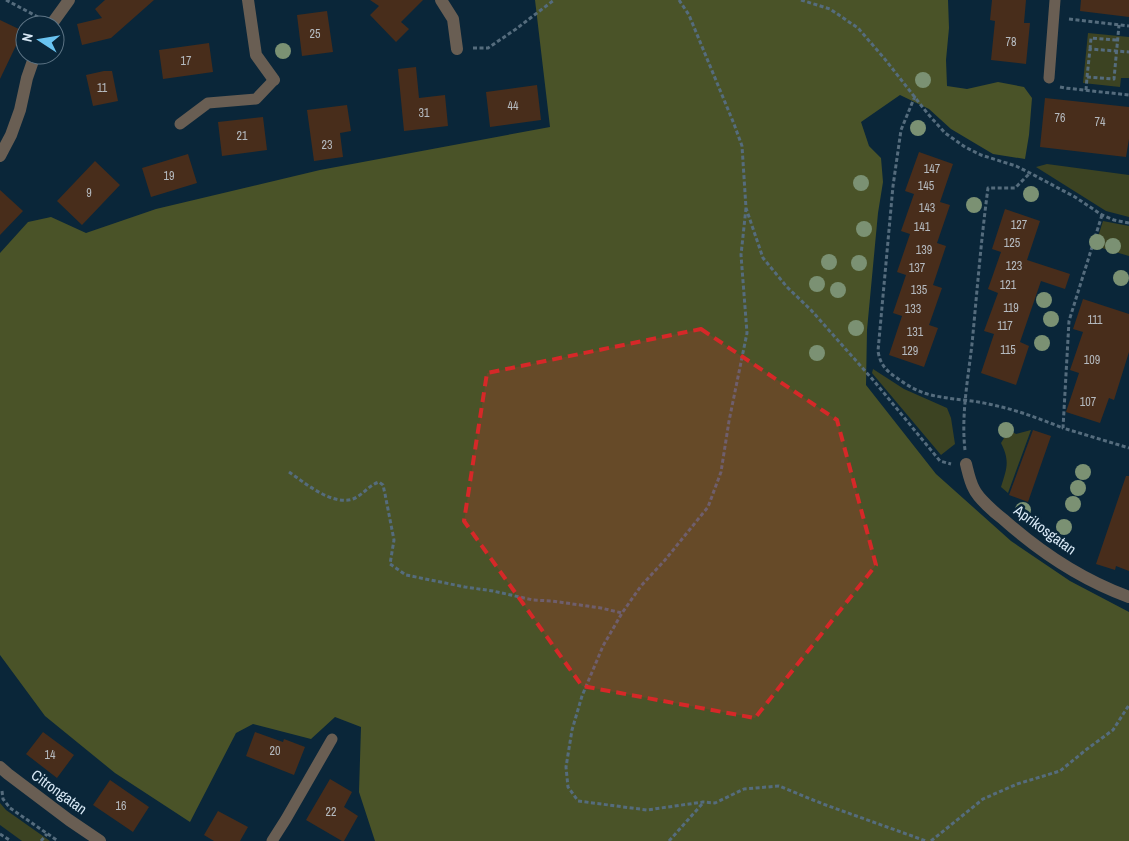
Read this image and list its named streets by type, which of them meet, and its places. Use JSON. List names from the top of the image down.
{
  "streets": {
    "street": ["Aprikosgatan", "Citrongatan"]
  },
  "house_numbers": [
    "25",
    "78",
    "17",
    "11",
    "44",
    "31",
    "76",
    "74",
    "21",
    "23",
    "147",
    "19",
    "145",
    "9",
    "143",
    "127",
    "141",
    "125",
    "139",
    "123",
    "137",
    "121",
    "135",
    "119",
    "133",
    "111",
    "117",
    "131",
    "115",
    "129",
    "109",
    "107",
    "20",
    "14",
    "16",
    "22"
  ],
  "north": "left"
}
